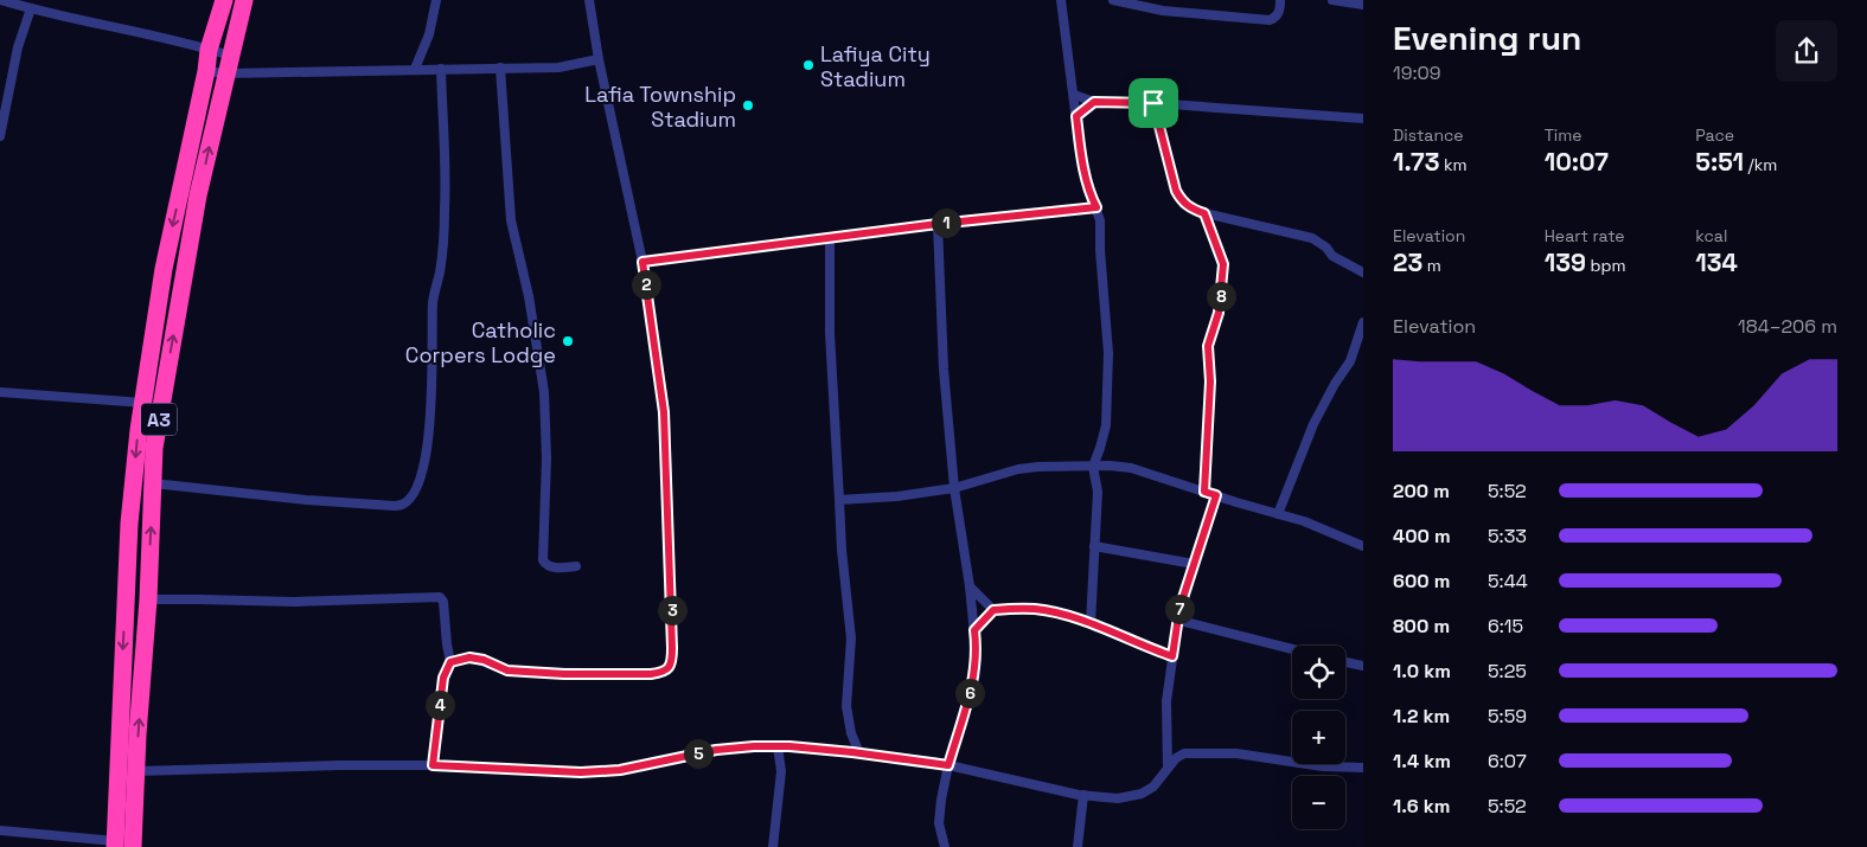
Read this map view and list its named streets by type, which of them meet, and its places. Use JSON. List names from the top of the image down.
{
  "streets": {
    "highway": ["A3"]
  },
  "places": ["Lafiya City Stadium", "Lafia Township Stadium", "Catholic Corpers Lodge"],
  "page": {
    "heading": ["Evening run", "19:09"],
    "stats": [
      ["Distance", "1.73 km"],
      ["Time", "10:07"],
      ["Pace", "5:51 /km"],
      ["Elevation", "23 m"],
      ["Heart rate", "139 bpm"],
      ["kcal", "134"]
    ],
    "pins": [
      "1",
      "2",
      "8",
      "7",
      "3",
      "6",
      "4",
      "5"
    ],
    "chart": ["Elevation", "184–206 m"],
    "list": [
      {
        "name": "200 m",
        "note": "5:52"
      },
      {
        "name": "400 m",
        "note": "5:33"
      },
      {
        "name": "600 m",
        "note": "5:44"
      },
      {
        "name": "800 m",
        "note": "6:15"
      },
      {
        "name": "1.0 km",
        "note": "5:25"
      },
      {
        "name": "1.2 km",
        "note": "5:59"
      },
      {
        "name": "1.4 km",
        "note": "6:07"
      },
      {
        "name": "1.6 km",
        "note": "5:52"
      }
    ],
    "map_buttons": ["+", "−"]
  }
}
